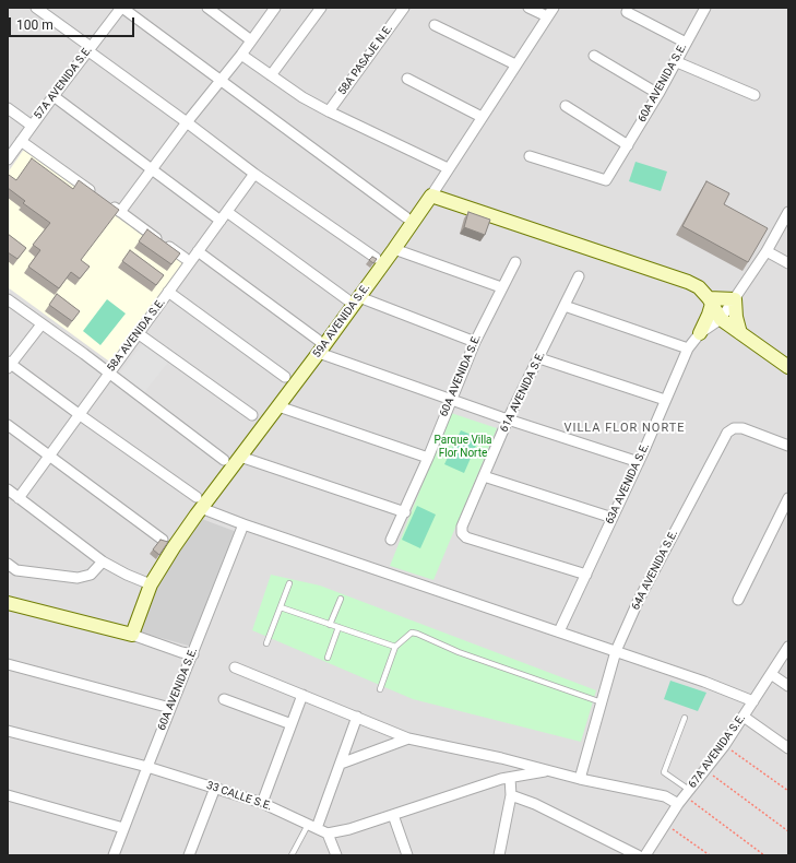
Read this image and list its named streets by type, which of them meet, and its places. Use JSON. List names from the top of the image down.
{
  "streets": {
    "street": [
      "58A PASAJE N.E.",
      "57A AVENIDA S.E.",
      "60A AVENIDA S.E.",
      "59A AVENIDA S.E.",
      "58A AVENIDA S.E.",
      "61A AVENIDA S.E.",
      "63A AVENIDA S.E.",
      "64A AVENIDA S.E.",
      "67A AVENIDA S.E.",
      "33 CALLE S.E."
    ]
  },
  "crossings": [
    ["60A AVENIDA S.E.", "33 CALLE S.E."],
    ["61A AVENIDA S.E.", "63A AVENIDA S.E."]
  ],
  "districts": ["VILLA FLOR NORTE"],
  "parks": ["Parque Villa Flor Norte"],
  "scale_bar": "100 m"
}
